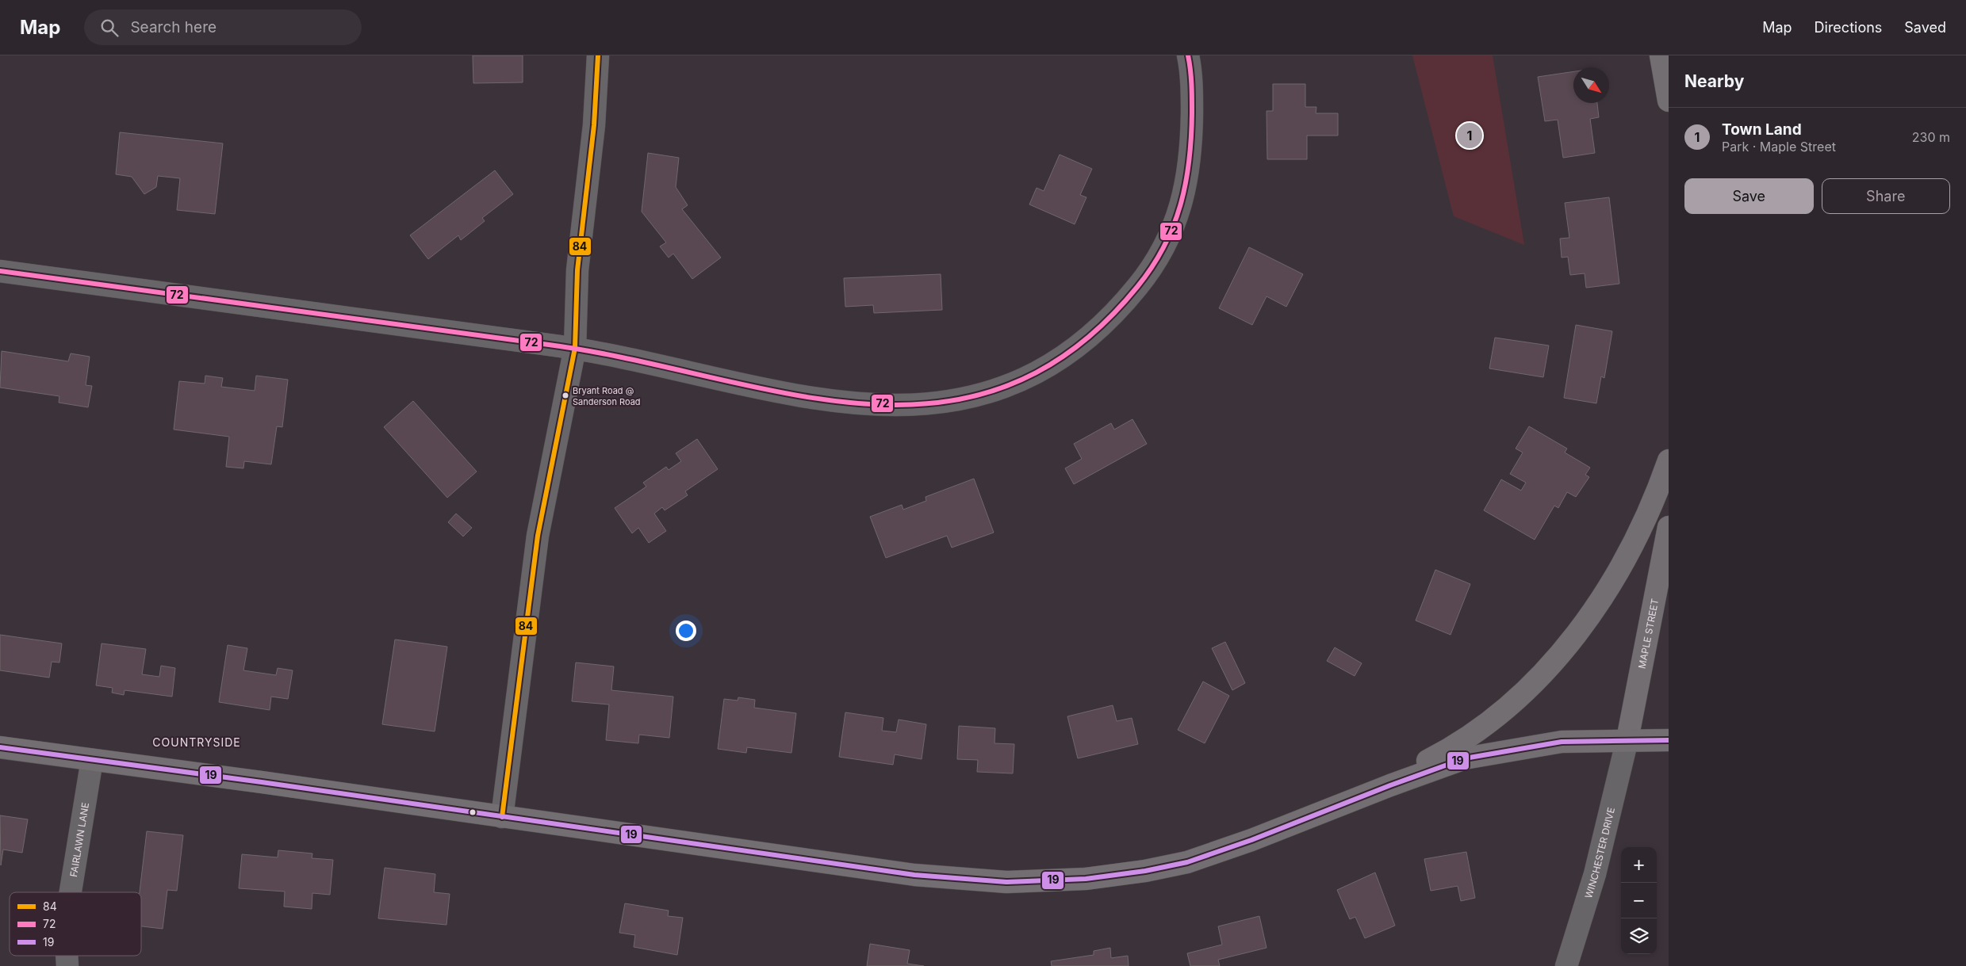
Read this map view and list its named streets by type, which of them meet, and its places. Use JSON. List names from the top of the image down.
{
  "streets": {
    "main road": ["MAPLE STREET"],
    "street": ["FAIRLAWN LANE", "WINCHESTER DRIVE"]
  },
  "crossings": [
    ["MAPLE STREET", "WINCHESTER DRIVE"]
  ],
  "districts": ["COUNTRYSIDE"],
  "places": ["Bryant Road @ Sanderson Road"],
  "lines": ["transit line 84", "transit line 72", "transit line 19"],
  "legend": ["84", "72", "19"],
  "north": "bottom right",
  "page": {
    "header": "Map",
    "search": "Search here",
    "nav": ["Map", "Directions", "Saved"],
    "heading": "Nearby",
    "list": [
      {
        "mark": "1",
        "name": "Town Land",
        "note": "Park · Maple Street",
        "value": "230 m"
      }
    ],
    "pins": "1",
    "buttons": ["Save", "Share"],
    "map_buttons": ["+", "−"]
  }
}
